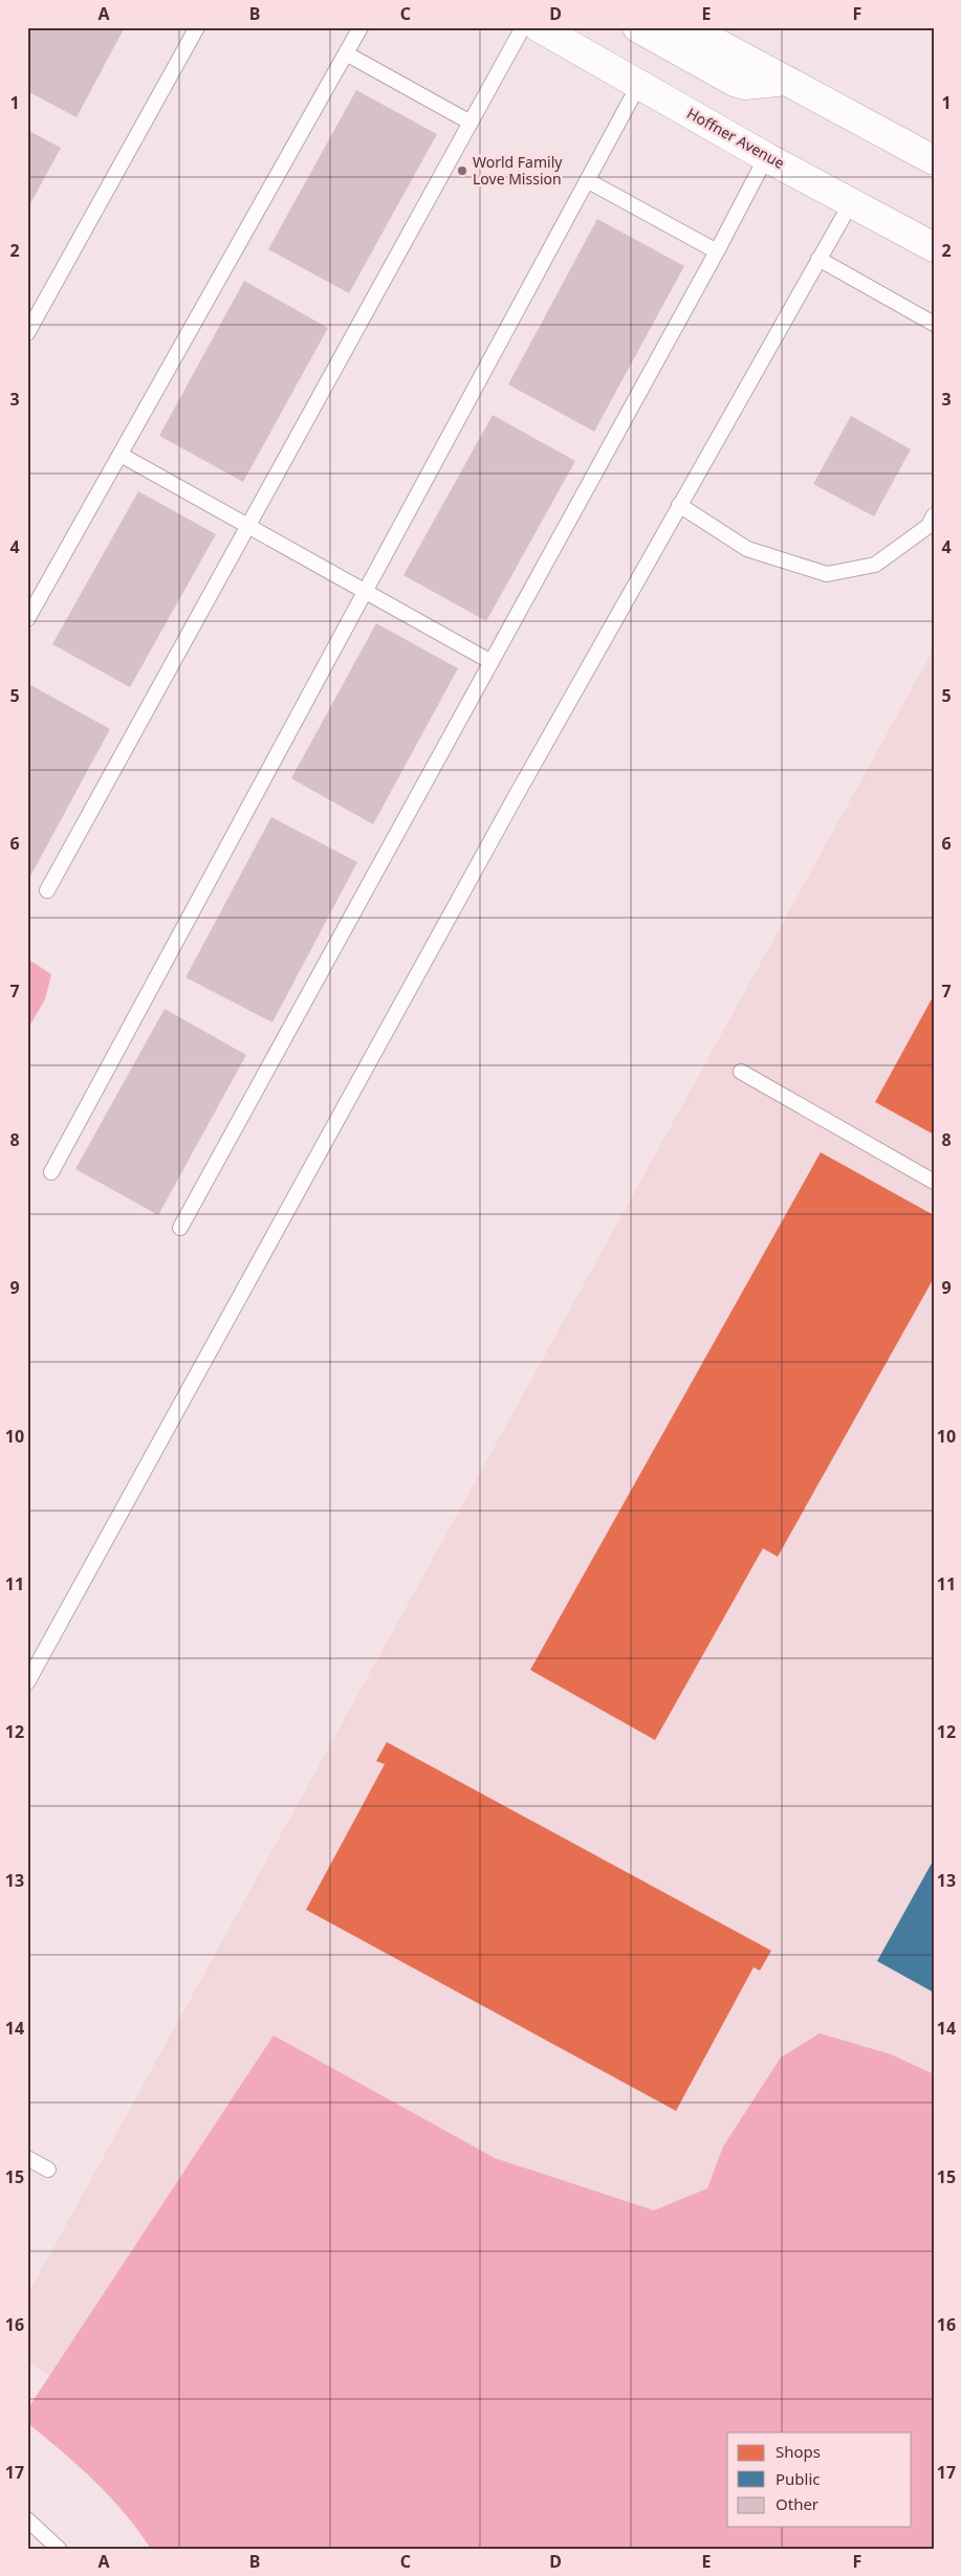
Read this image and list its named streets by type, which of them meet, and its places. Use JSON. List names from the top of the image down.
{
  "streets": {
    "main road": ["Hoffner Avenue"]
  },
  "places": ["World Family Love Mission"],
  "legend": ["Shops", "Public", "Other"],
  "grid": {
    "columns": [
      "A",
      "B",
      "C",
      "D",
      "E",
      "F"
    ],
    "rows": [
      "1",
      "2",
      "3",
      "4",
      "5",
      "6",
      "7",
      "8",
      "9",
      "10",
      "11",
      "12",
      "13",
      "14",
      "15",
      "16",
      "17"
    ]
  }
}
